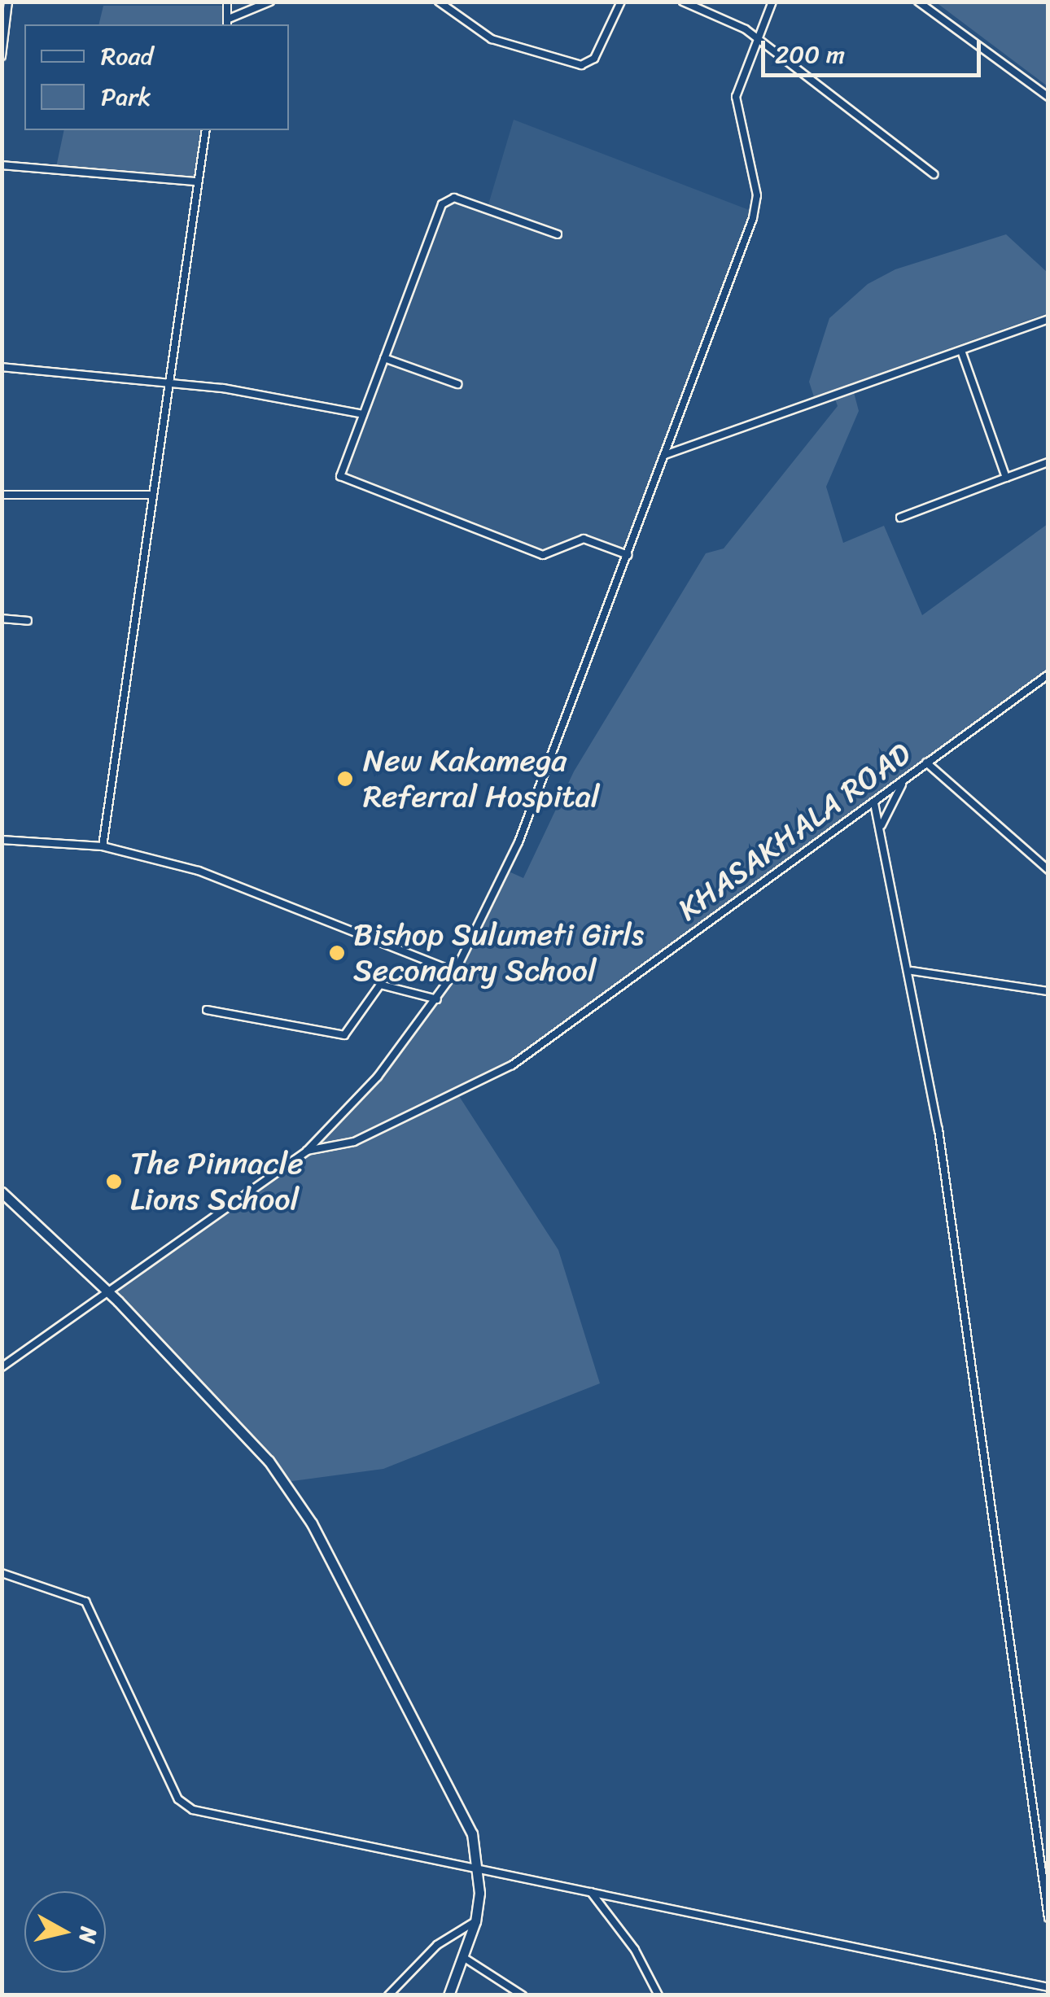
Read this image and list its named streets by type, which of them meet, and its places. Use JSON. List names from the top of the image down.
{
  "streets": {
    "street": ["KHASAKHALA ROAD"]
  },
  "places": ["New Kakamega Referral Hospital", "Bishop Sulumeti Girls Secondary School", "The Pinnacle Lions School"],
  "legend": ["Road", "Park"],
  "scale_bar": "200 m",
  "north": "right"
}
